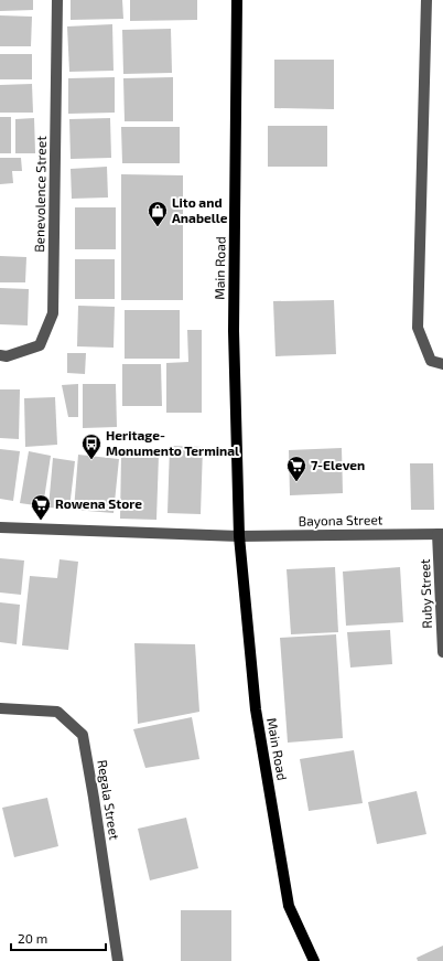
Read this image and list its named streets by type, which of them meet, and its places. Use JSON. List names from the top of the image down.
{
  "streets": {
    "main road": ["Main Road"],
    "street": [
      "Benevolence Street",
      "Bayona Street",
      "Ruby Street",
      "Regala Street"
    ]
  },
  "crossings": [
    ["Main Road", "Bayona Street"],
    ["Bayona Street", "Ruby Street"]
  ],
  "places": {
    "shop": ["Lito and Anabelle"],
    "bus stop": ["Heritage- Monumento Terminal"],
    "supermarket": ["7-Eleven", "Rowena Store"]
  },
  "scale_bar": "20 m"
}
